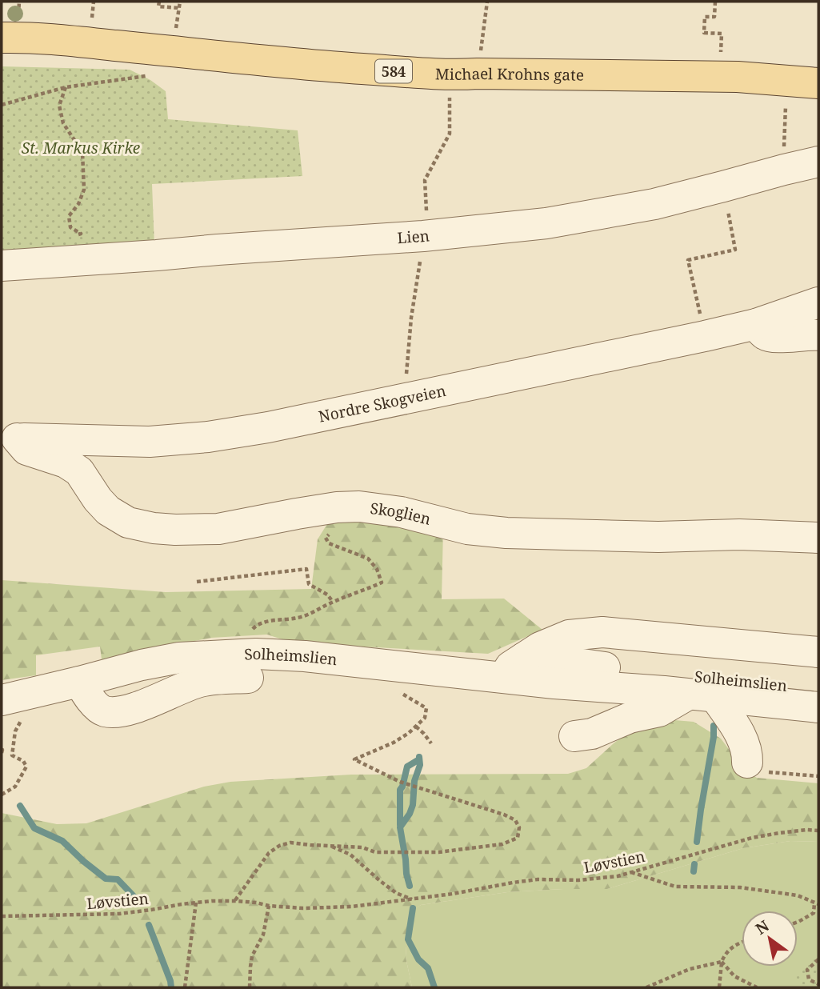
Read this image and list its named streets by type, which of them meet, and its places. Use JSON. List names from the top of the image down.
{
  "streets": {
    "main road": ["584", "Michael Krohns gate"],
    "street": [
      "Lien",
      "Nordre Skogveien",
      "Skoglien",
      "Solheimslien"
    ],
    "path": ["Løvstien"]
  },
  "crossings": [
    ["Lien", "Nordre Skogveien"],
    ["Nordre Skogveien", "Skoglien"]
  ],
  "parks": ["St. Markus Kirke"],
  "north": "top left"
}
